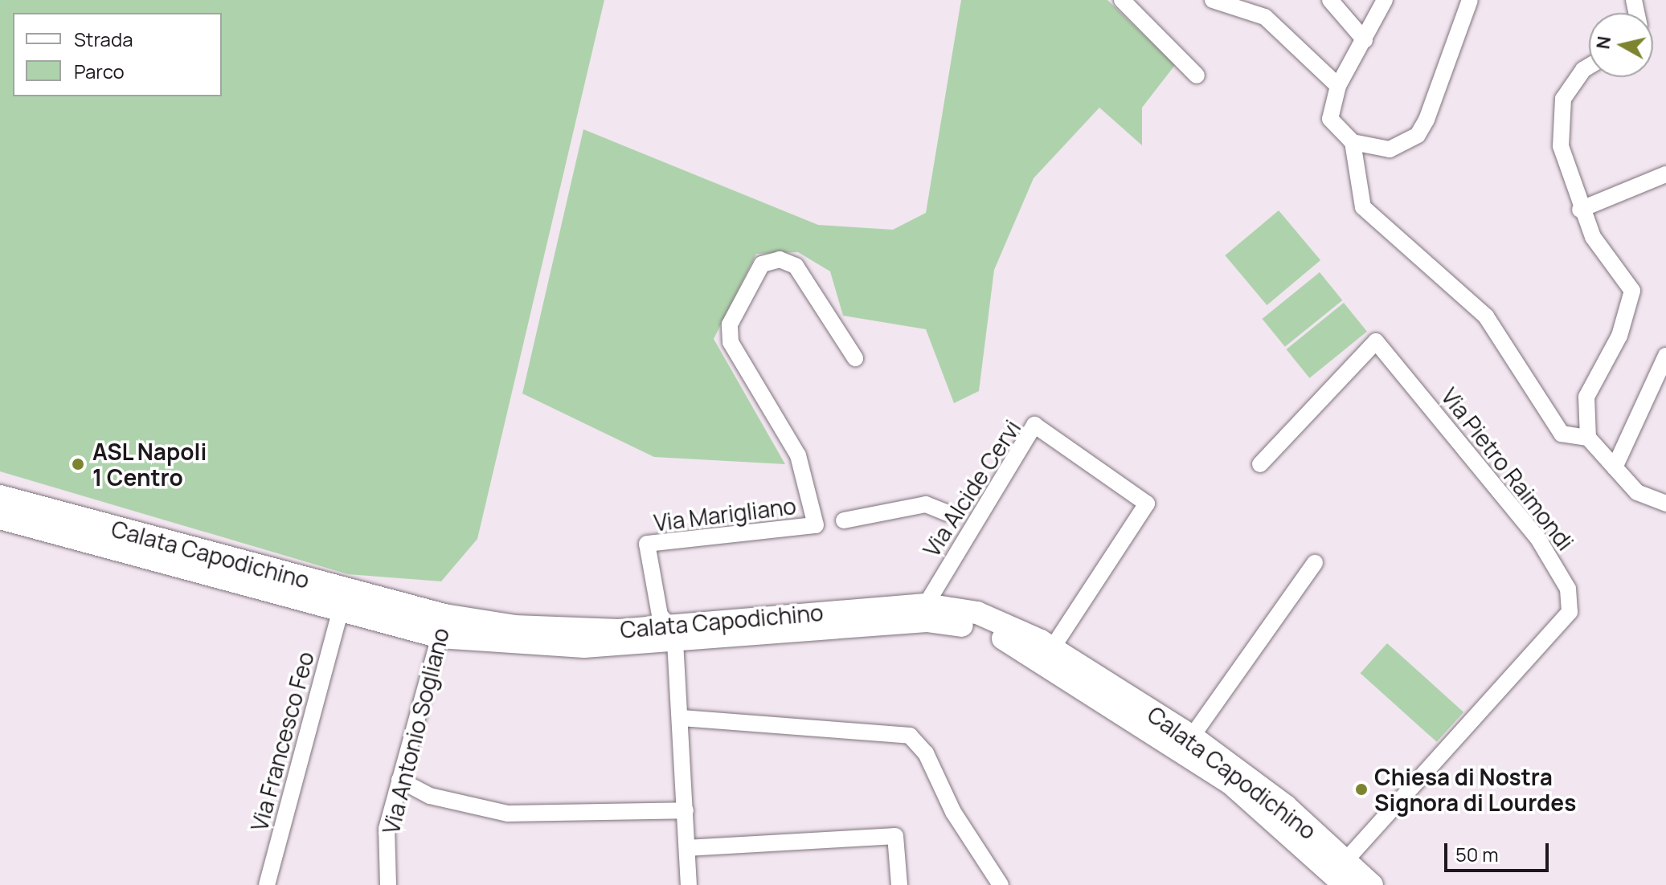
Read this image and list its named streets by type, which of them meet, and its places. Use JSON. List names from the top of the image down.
{
  "streets": {
    "main road": ["Calata Capodichino"],
    "street": [
      "Via Pietro Raimondi",
      "Via Alcide Cervi",
      "Via Marigliano",
      "Via Antonio Sogliano",
      "Via Francesco Feo"
    ]
  },
  "crossings": [
    ["Via Pietro Raimondi", "Calata Capodichino"],
    ["Via Alcide Cervi", "Calata Capodichino"],
    ["Via Marigliano", "Calata Capodichino"],
    ["Calata Capodichino", "Via Antonio Sogliano"],
    ["Calata Capodichino", "Via Francesco Feo"]
  ],
  "places": ["ASL Napoli 1 Centro", "Chiesa di Nostra Signora di Lourdes"],
  "legend": ["Strada", "Parco"],
  "scale_bar": "50 m",
  "north": "left"
}
